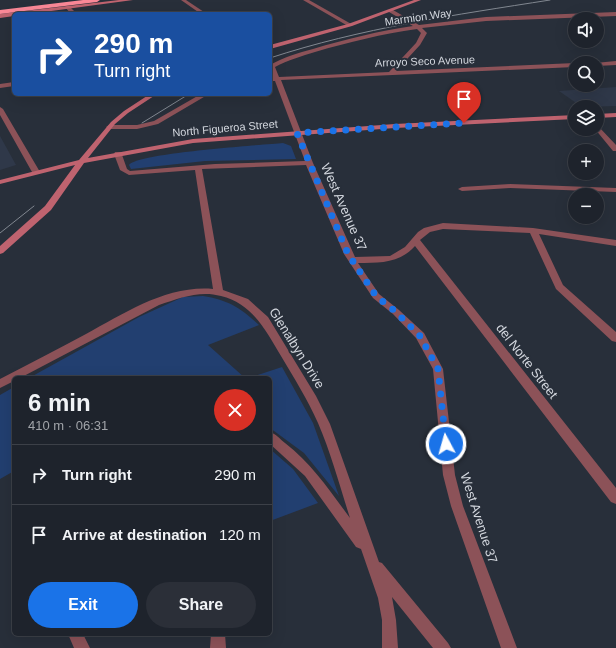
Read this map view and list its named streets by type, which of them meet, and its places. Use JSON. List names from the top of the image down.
{
  "streets": {
    "main road": ["North Figueroa Street"],
    "street": [
      "Marmion Way",
      "Arroyo Seco Avenue",
      "West Avenue 37",
      "Glenalbyn Drive",
      "del Norte Street"
    ]
  },
  "crossings": [
    ["Marmion Way", "Arroyo Seco Avenue"],
    ["Marmion Way", "West Avenue 37"],
    ["Arroyo Seco Avenue", "West Avenue 37"],
    ["North Figueroa Street", "West Avenue 37"]
  ],
  "page": {
    "map_buttons": ["+", "−"],
    "turn": ["290 m", "Turn right"],
    "heading": ["6 min", "410 m · 06:31"],
    "list": [
      {
        "name": "Turn right",
        "value": "290 m"
      },
      {
        "name": "Arrive at destination",
        "value": "120 m"
      }
    ],
    "buttons": ["Exit", "Share"]
  }
}
